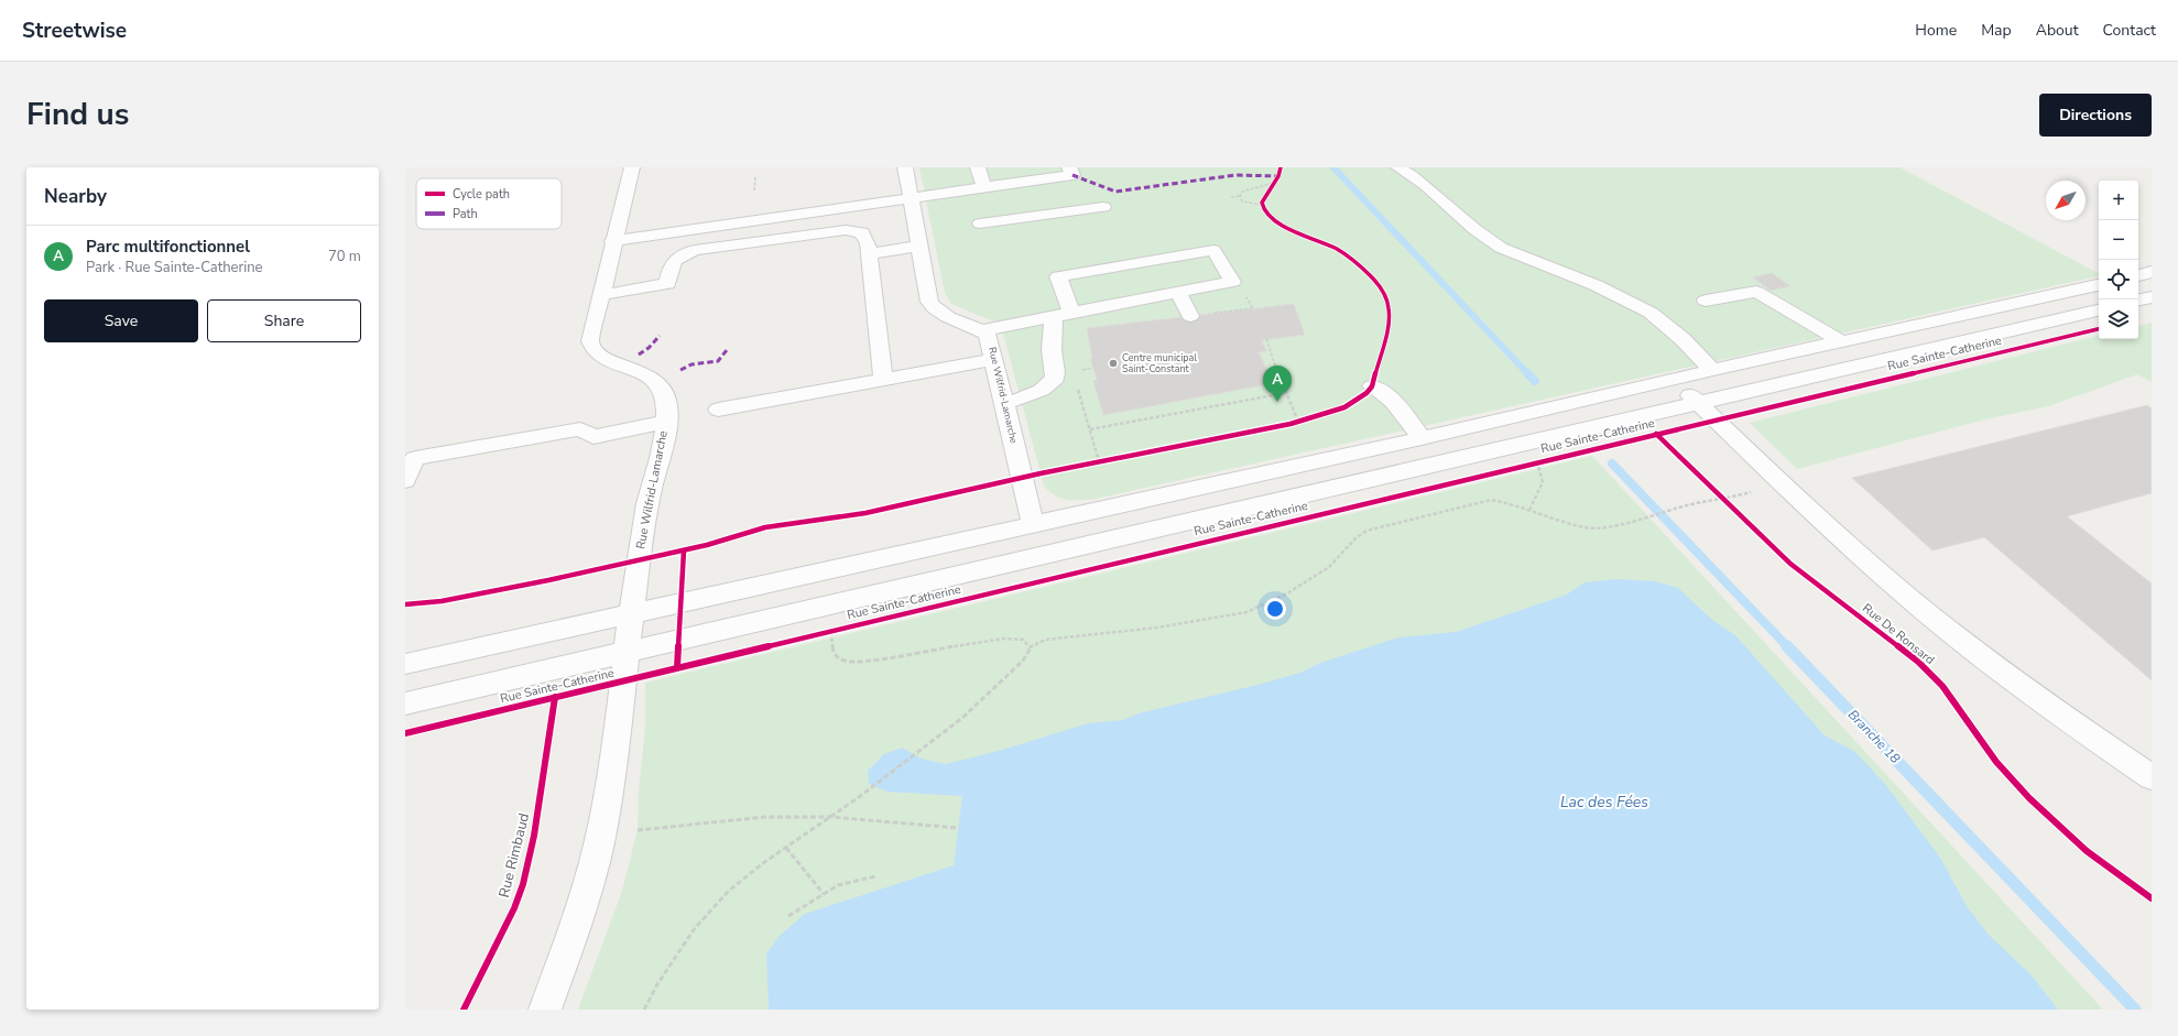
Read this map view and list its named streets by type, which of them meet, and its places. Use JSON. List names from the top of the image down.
{
  "streets": {
    "street": ["Rue Sainte-Catherine", "Rue Wilfrid-Lamarche"],
    "cycle path": ["Rue De Ronsard", "Rue Rimbaud"]
  },
  "crossings": [
    ["Rue Sainte-Catherine", "Rue Wilfrid-Lamarche"]
  ],
  "water": ["Branche 18", "Lac des Fées"],
  "places": ["Centre municipal Saint-Constant"],
  "legend": ["Cycle path", "Path"],
  "north": "bottom left",
  "page": {
    "header": "Streetwise",
    "nav": [
      "Home",
      "Map",
      "About",
      "Contact"
    ],
    "title": "Find us",
    "buttons": [
      "Directions",
      ["Save", "Share"]
    ],
    "heading": "Nearby",
    "map_buttons": ["+", "−"],
    "list": [
      {
        "mark": "A",
        "name": "Parc multifonctionnel",
        "note": "Park · Rue Sainte-Catherine",
        "value": "70 m"
      }
    ],
    "pins": "A"
  }
}
